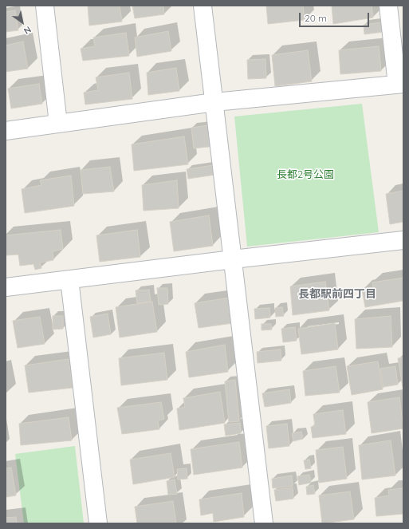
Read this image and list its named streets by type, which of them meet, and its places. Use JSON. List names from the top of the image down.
{
  "districts": ["長都駅前四丁目"],
  "parks": ["長都2号公園"],
  "scale_bar": "20 m",
  "north": "bottom right"
}
